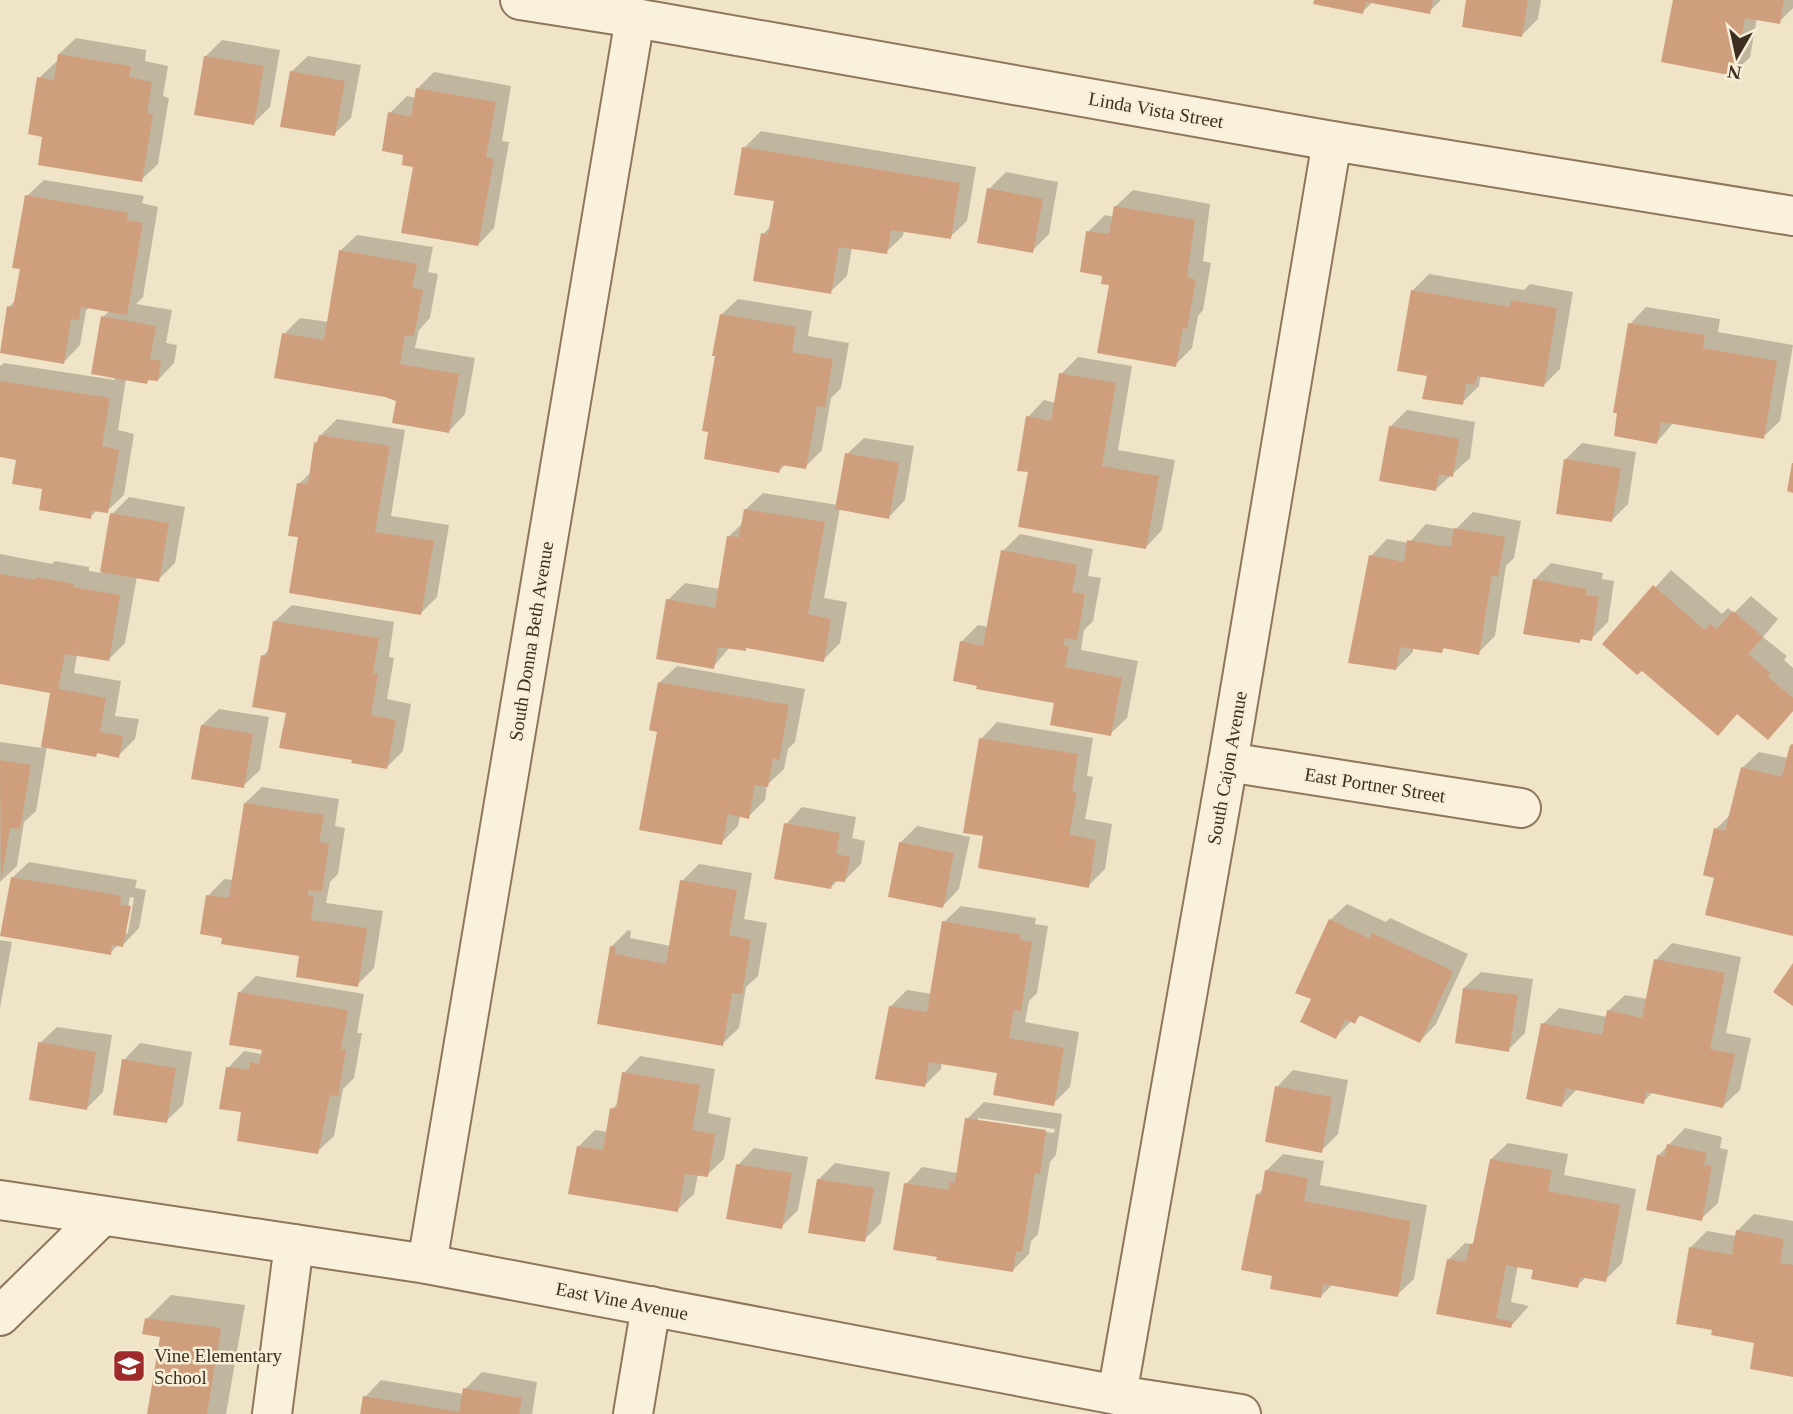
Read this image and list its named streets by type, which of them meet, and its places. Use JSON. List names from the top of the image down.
{
  "streets": {
    "street": [
      "Linda Vista Street",
      "South Donna Beth Avenue",
      "South Cajon Avenue",
      "East Portner Street",
      "East Vine Avenue"
    ]
  },
  "crossings": [
    ["Linda Vista Street", "South Donna Beth Avenue"],
    ["Linda Vista Street", "South Cajon Avenue"],
    ["South Donna Beth Avenue", "East Vine Avenue"],
    ["South Cajon Avenue", "East Portner Street"],
    ["South Cajon Avenue", "East Vine Avenue"]
  ],
  "places": {
    "school or university": ["Vine Elementary School"]
  },
  "north": "bottom"
}
